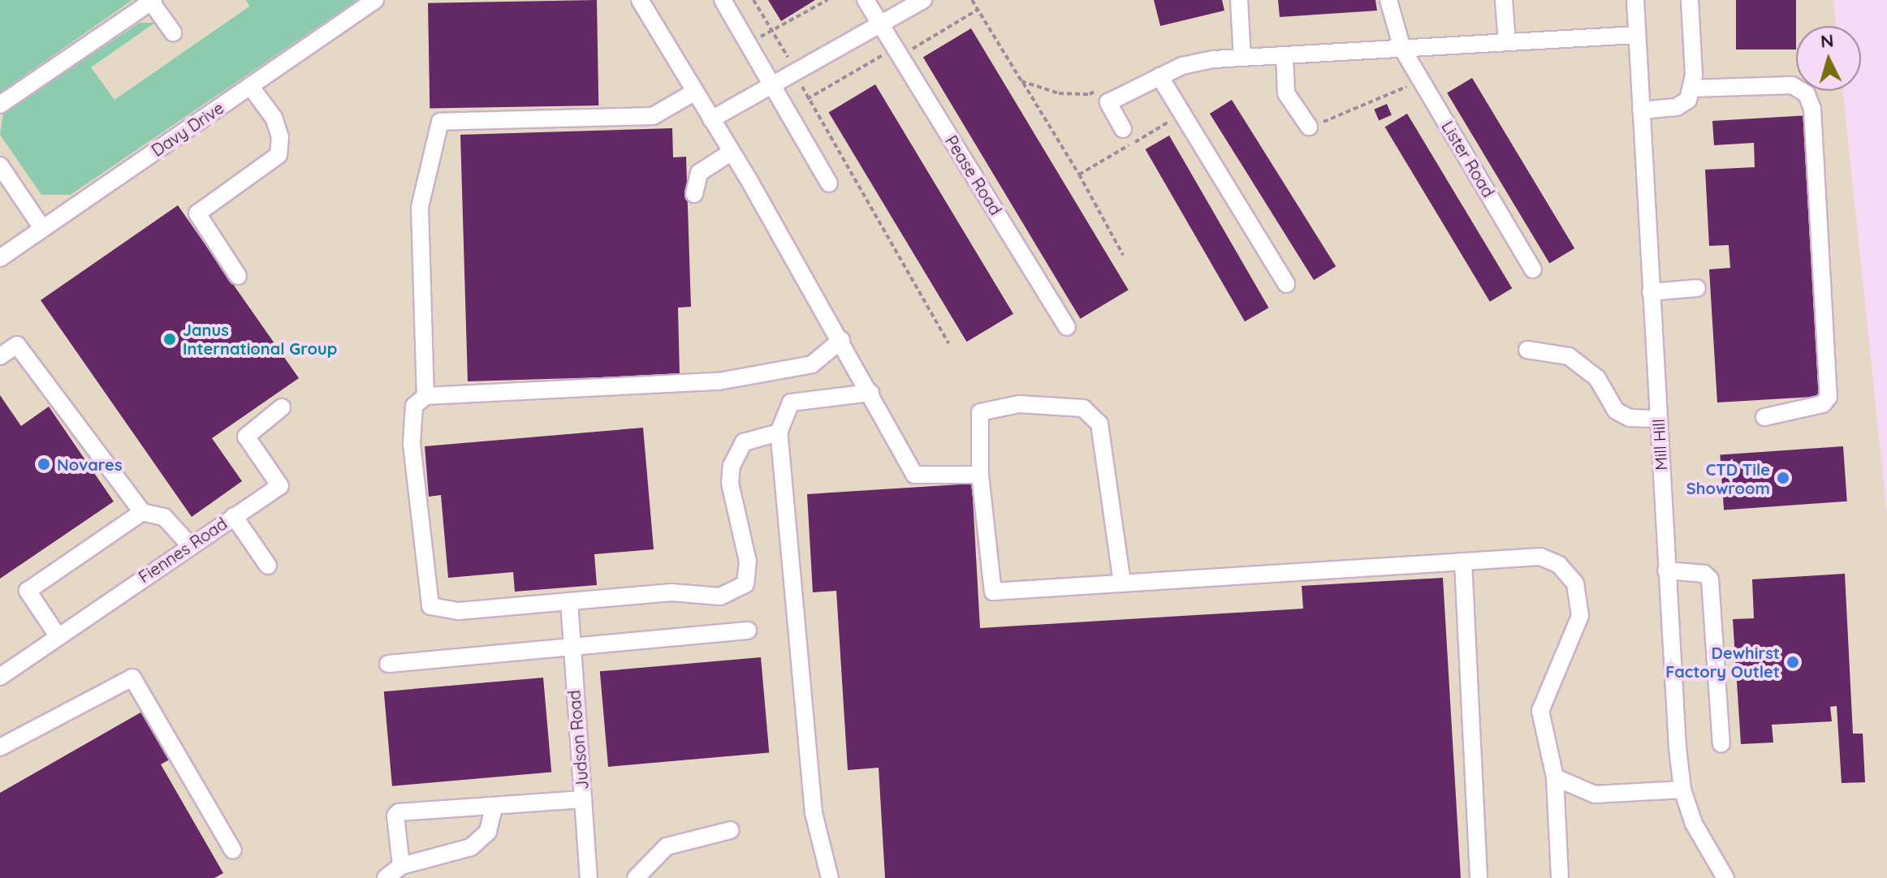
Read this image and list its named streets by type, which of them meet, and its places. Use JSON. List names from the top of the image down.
{
  "streets": {
    "street": [
      "Davy Drive",
      "Lister Road",
      "Pease Road",
      "Mill Hill",
      "Fiennes Road",
      "Judson Road"
    ]
  },
  "places": [
    "Janus International Group",
    "Novares",
    "CTD Tile Showroom",
    "Dewhirst Factory Outlet"
  ],
  "north": "top"
}
